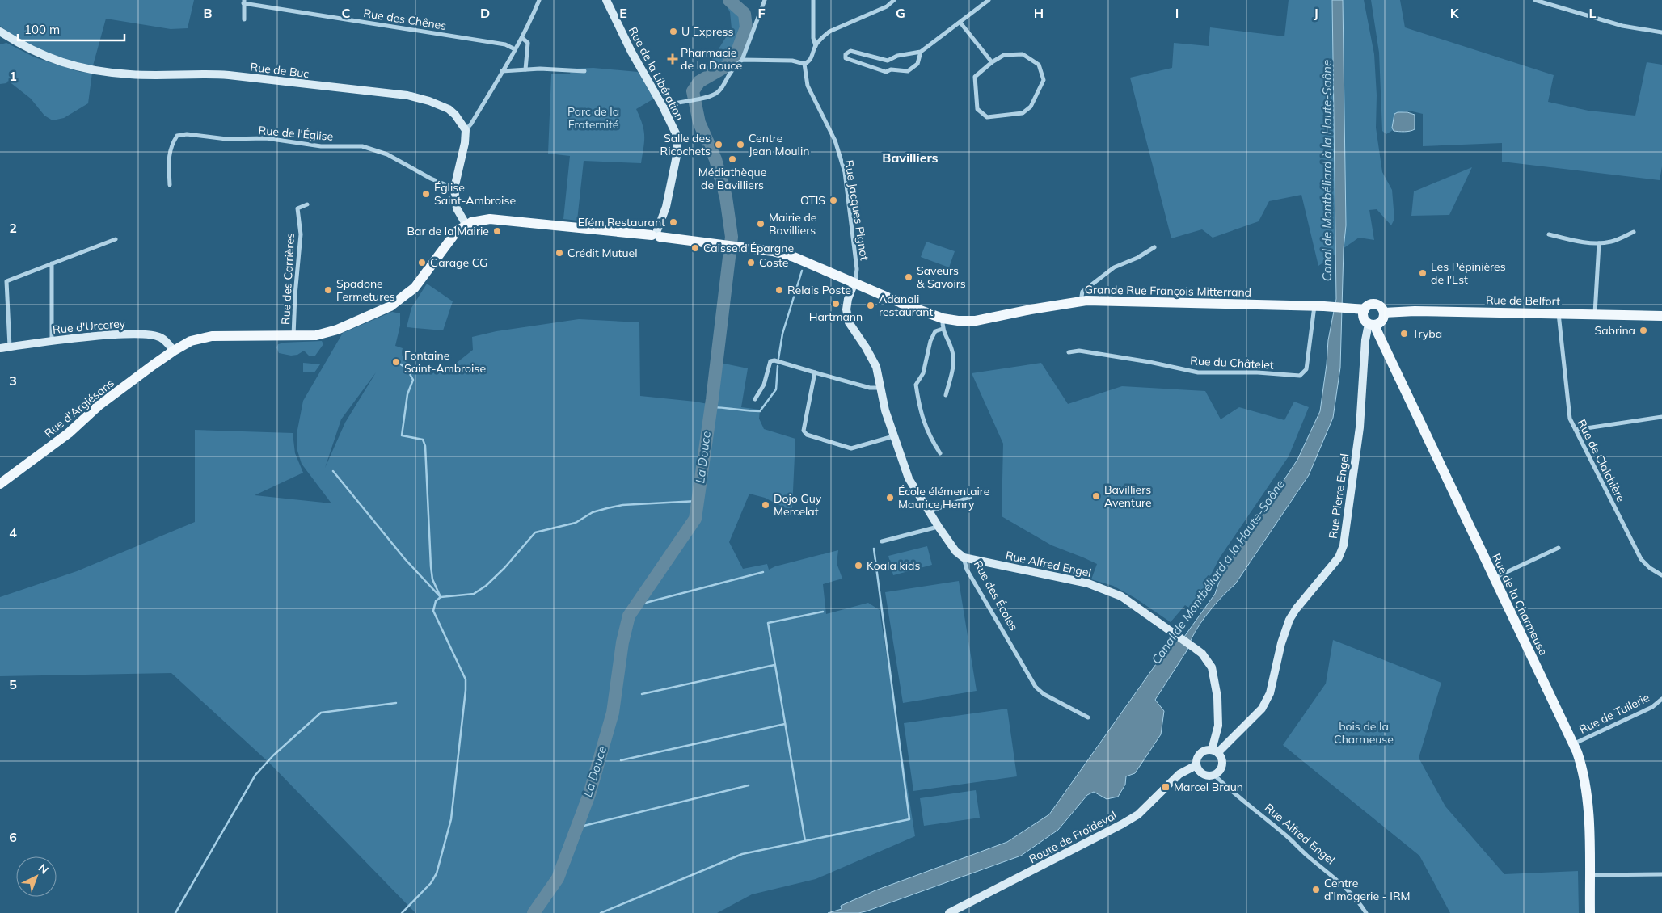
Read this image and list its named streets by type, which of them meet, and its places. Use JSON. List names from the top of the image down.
{
  "streets": {
    "main road": [
      "Grande Rue François Mitterrand",
      "Rue de Belfort",
      "Rue d'Argiésans",
      "Rue de la Charmeuse"
    ],
    "street": [
      "Rue des Chênes",
      "Rue de Buc",
      "Rue de la Libération",
      "Rue de l'Église",
      "Rue Jacques Pignot",
      "Rue des Carrières",
      "Rue d'Urcerey",
      "Rue du Châtelet",
      "Rue de Claichière",
      "Rue Pierre Engel",
      "Rue Alfred Engel",
      "Rue des Écoles",
      "Rue de Tuilerie",
      "Route de Froideval"
    ]
  },
  "crossings": [
    ["Rue de la Libération", "Grande Rue François Mitterrand"],
    ["Rue Jacques Pignot", "Grande Rue François Mitterrand"],
    ["Rue Jacques Pignot", "Rue des Écoles"],
    ["Grande Rue François Mitterrand", "Rue de Belfort"],
    ["Grande Rue François Mitterrand", "Rue du Châtelet"],
    ["Grande Rue François Mitterrand", "Rue Pierre Engel"],
    ["Grande Rue François Mitterrand", "Rue des Écoles"],
    ["Grande Rue François Mitterrand", "Rue de la Charmeuse"],
    ["Rue de Belfort", "Rue de Claichière"],
    ["Rue de Belfort", "Rue Pierre Engel"],
    ["Rue de Belfort", "Rue de la Charmeuse"],
    ["Rue d'Urcerey", "Rue d'Argiésans"],
    ["Rue Pierre Engel", "Rue Alfred Engel"],
    ["Rue Pierre Engel", "Rue de la Charmeuse"],
    ["Rue Pierre Engel", "Route de Froideval"],
    ["Rue Alfred Engel", "Rue des Écoles"],
    ["Rue Alfred Engel", "Route de Froideval"],
    ["Rue de la Charmeuse", "Rue de Tuilerie"]
  ],
  "districts": ["Bavilliers"],
  "water": ["Canal de Montbéliard à la Haute-Saône", "La Douce"],
  "parks": ["Parc de la Fraternité", "bois de la Charmeuse"],
  "places": {
    "other": [
      "U Express",
      "Salle des Ricochets",
      "Centre Jean Moulin",
      "Médiathèque de Bavilliers",
      "Église Saint-Ambroise",
      "OTIS",
      "Efém Restaurant",
      "Mairie de Bavilliers",
      "Bar de la Mairie",
      "Caisse d'Épargne",
      "Crédit Mutuel",
      "Garage CG",
      "Coste",
      "Les Pépinières de l'Est",
      "Saveurs & Savoirs",
      "Spadone Fermetures",
      "Relais Poste",
      "Hartmann",
      "Adanali restaurant",
      "Sabrina",
      "Tryba",
      "Fontaine Saint-Ambroise",
      "Bavilliers Aventure",
      "École élémentaire Maurice Henry",
      "Dojo Guy Mercelat",
      "Koala kids",
      "Centre d’Imagerie - IRM"
    ],
    "health": ["Pharmacie de la Douce"],
    "transit": ["Marcel Braun"]
  },
  "scale_bar": "100 m",
  "north": "top right",
  "grid": {
    "columns": [
      "B",
      "C",
      "D",
      "E",
      "F",
      "G",
      "H",
      "I",
      "J",
      "K",
      "L"
    ],
    "rows": [
      "1",
      "2",
      "3",
      "4",
      "5",
      "6"
    ]
  }
}
